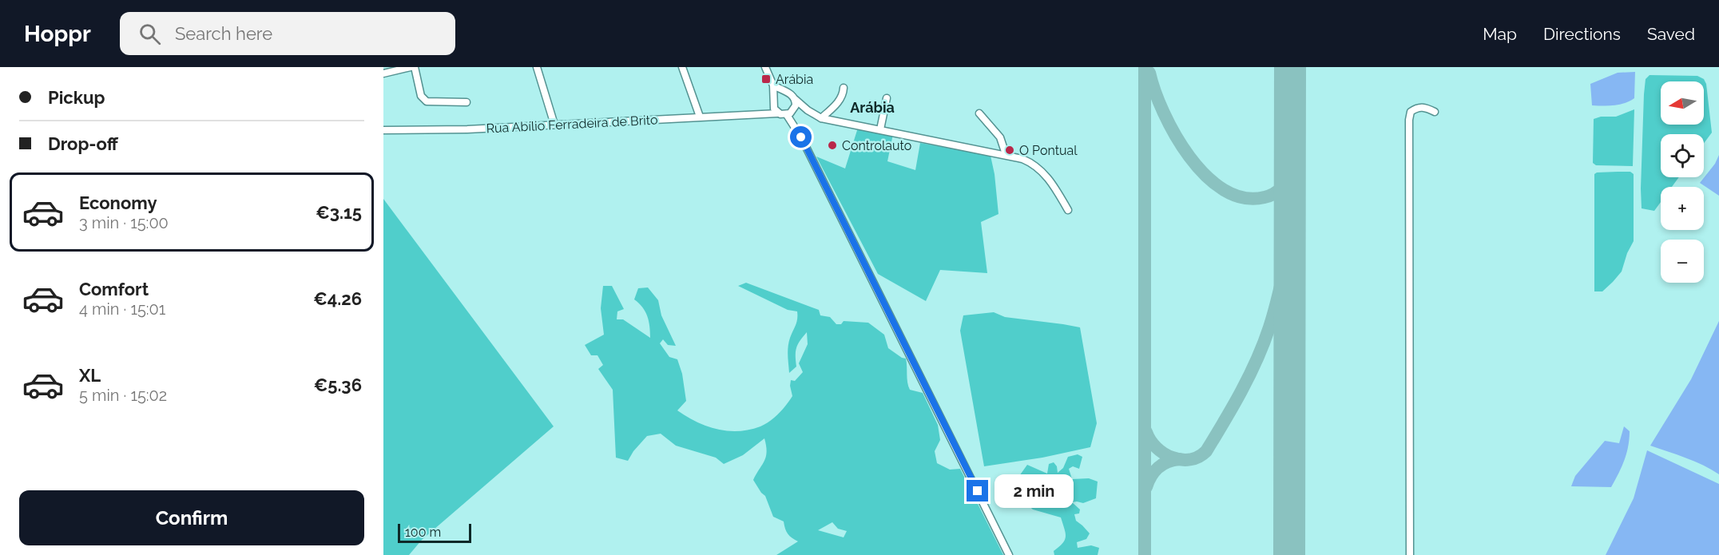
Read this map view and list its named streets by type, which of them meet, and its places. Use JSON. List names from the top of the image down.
{
  "streets": {
    "street": ["Rua Abílio Ferradeira de Brito"]
  },
  "districts": ["Arábia"],
  "places": {
    "transit": ["Arábia"],
    "other": ["Controlauto", "O Pontual"]
  },
  "scale_bar": "100 m",
  "north": "left",
  "page": {
    "header": "Hoppr",
    "search": "Search here",
    "nav": ["Map", "Directions", "Saved"],
    "banner": ["Pickup", "Drop-off"],
    "map_buttons": ["+", "−"],
    "list": [
      {
        "name": "Economy",
        "note": "3 min · 15:00",
        "value": "€3.15"
      },
      {
        "name": "Comfort",
        "note": "4 min · 15:01",
        "value": "€4.26"
      },
      {
        "name": "XL",
        "note": "5 min · 15:02",
        "value": "€5.36"
      }
    ],
    "bubble": "2 min",
    "buttons": "Confirm",
    "scale": "100 m"
  }
}
